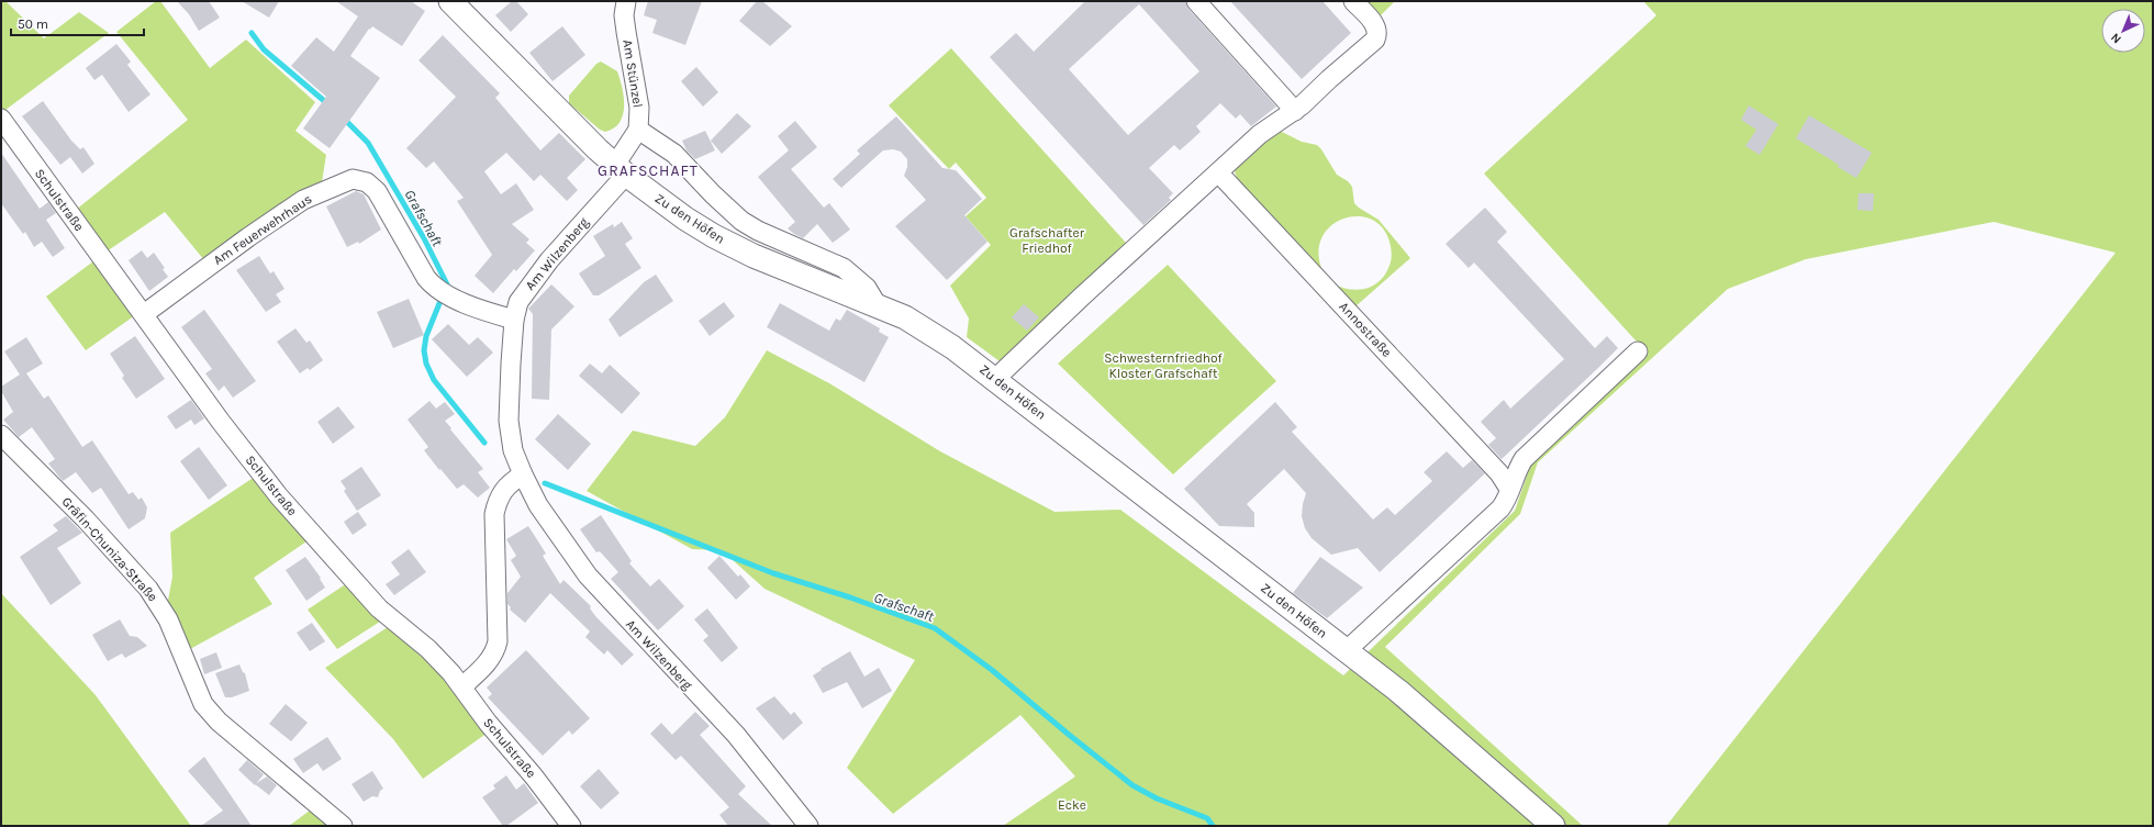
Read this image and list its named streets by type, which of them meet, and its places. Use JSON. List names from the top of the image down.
{
  "streets": {
    "street": [
      "Am Stünzel",
      "Schulstraße",
      "Zu den Höfen",
      "Am Feuerwehrhaus",
      "Am Wilzenberg",
      "Annostraße",
      "Gräfin-Chuniza-Straße"
    ]
  },
  "crossings": [
    ["Am Stünzel", "Zu den Höfen"],
    ["Am Stünzel", "Am Wilzenberg"],
    ["Schulstraße", "Am Feuerwehrhaus"],
    ["Zu den Höfen", "Am Wilzenberg"],
    ["Am Feuerwehrhaus", "Am Wilzenberg"]
  ],
  "districts": ["GRAFSCHAFT"],
  "water": ["Grafschaft"],
  "parks": ["Grafschafter Friedhof", "Schwesternfriedhof Kloster Grafschaft", "Ecke"],
  "scale_bar": "50 m",
  "north": "bottom left"
}
